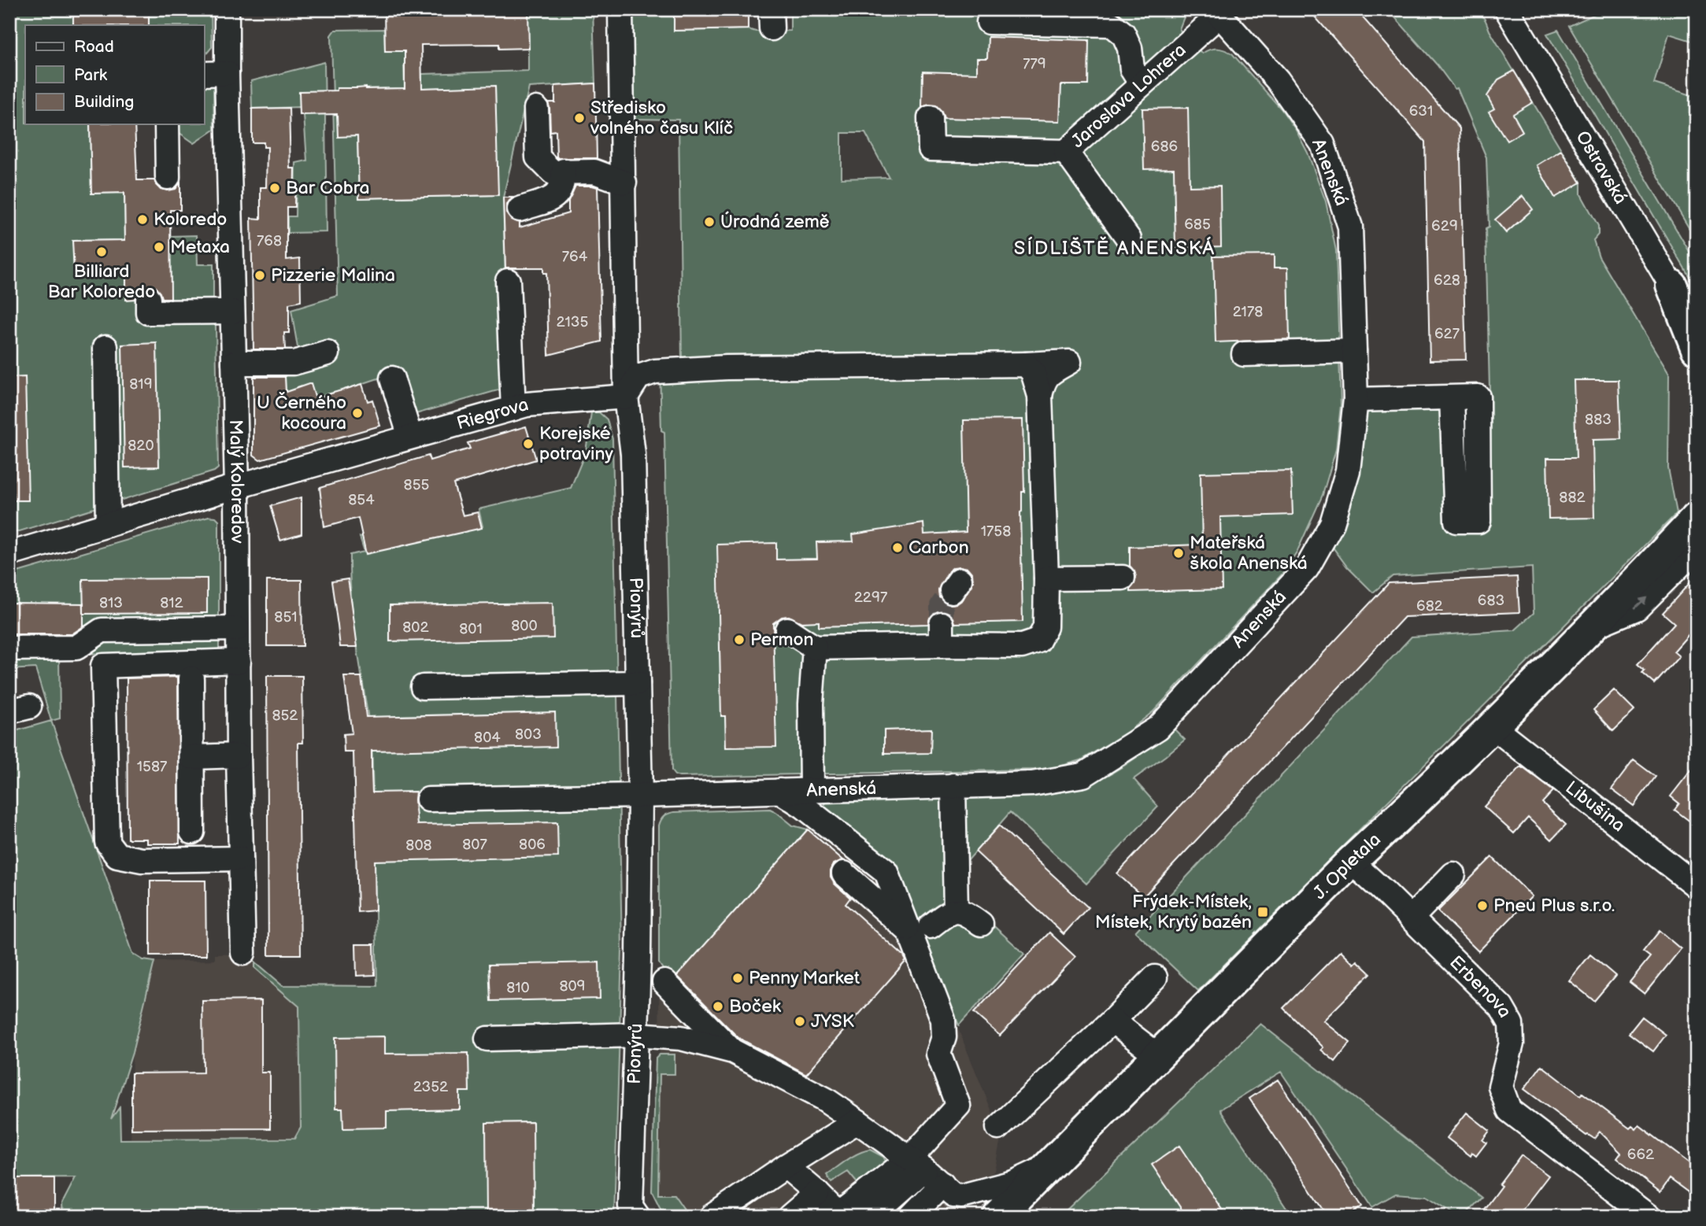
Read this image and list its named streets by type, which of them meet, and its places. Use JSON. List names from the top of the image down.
{
  "streets": {
    "main road": ["J. Opletala"],
    "street": [
      "Jaroslava Lohrera",
      "Ostravská",
      "Anenská",
      "Riegrova",
      "Malý Koloredov",
      "Pionýrů",
      "Libušina",
      "Erbenova"
    ]
  },
  "crossings": [
    ["Jaroslava Lohrera", "Anenská"],
    ["Anenská", "Pionýrů"],
    ["Riegrova", "Malý Koloredov"],
    ["Riegrova", "Pionýrů"],
    ["Libušina", "J. Opletala"],
    ["J. Opletala", "Erbenova"]
  ],
  "districts": ["SÍDLIŠTĚ ANENSKÁ"],
  "places": {
    "other": [
      "Středisko volného času Klíč",
      "Bar Cobra",
      "Koloredo",
      "Úrodná země",
      "Metaxa",
      "Billiard Bar Koloredo",
      "Pizzerie Malina",
      "U Černého kocoura",
      "Korejské potraviny",
      "Carbon",
      "Mateřská škola Anenská",
      "Permon",
      "Pneu Plus s.r.o.",
      "Penny Market",
      "Boček",
      "JYSK"
    ],
    "transit": ["Frýdek-Místek, Místek, Krytý bazén"]
  },
  "house_numbers": [
    "779",
    "631",
    "686",
    "685",
    "629",
    "768",
    "764",
    "628",
    "2178",
    "2135",
    "627",
    "819",
    "883",
    "820",
    "855",
    "882",
    "854",
    "1758",
    "2297",
    "683",
    "813",
    "812",
    "682",
    "851",
    "800",
    "802",
    "801",
    "852",
    "803",
    "804",
    "1587",
    "807",
    "806",
    "808",
    "809",
    "810",
    "2352",
    "662"
  ],
  "legend": ["Road", "Park", "Building"]
}
